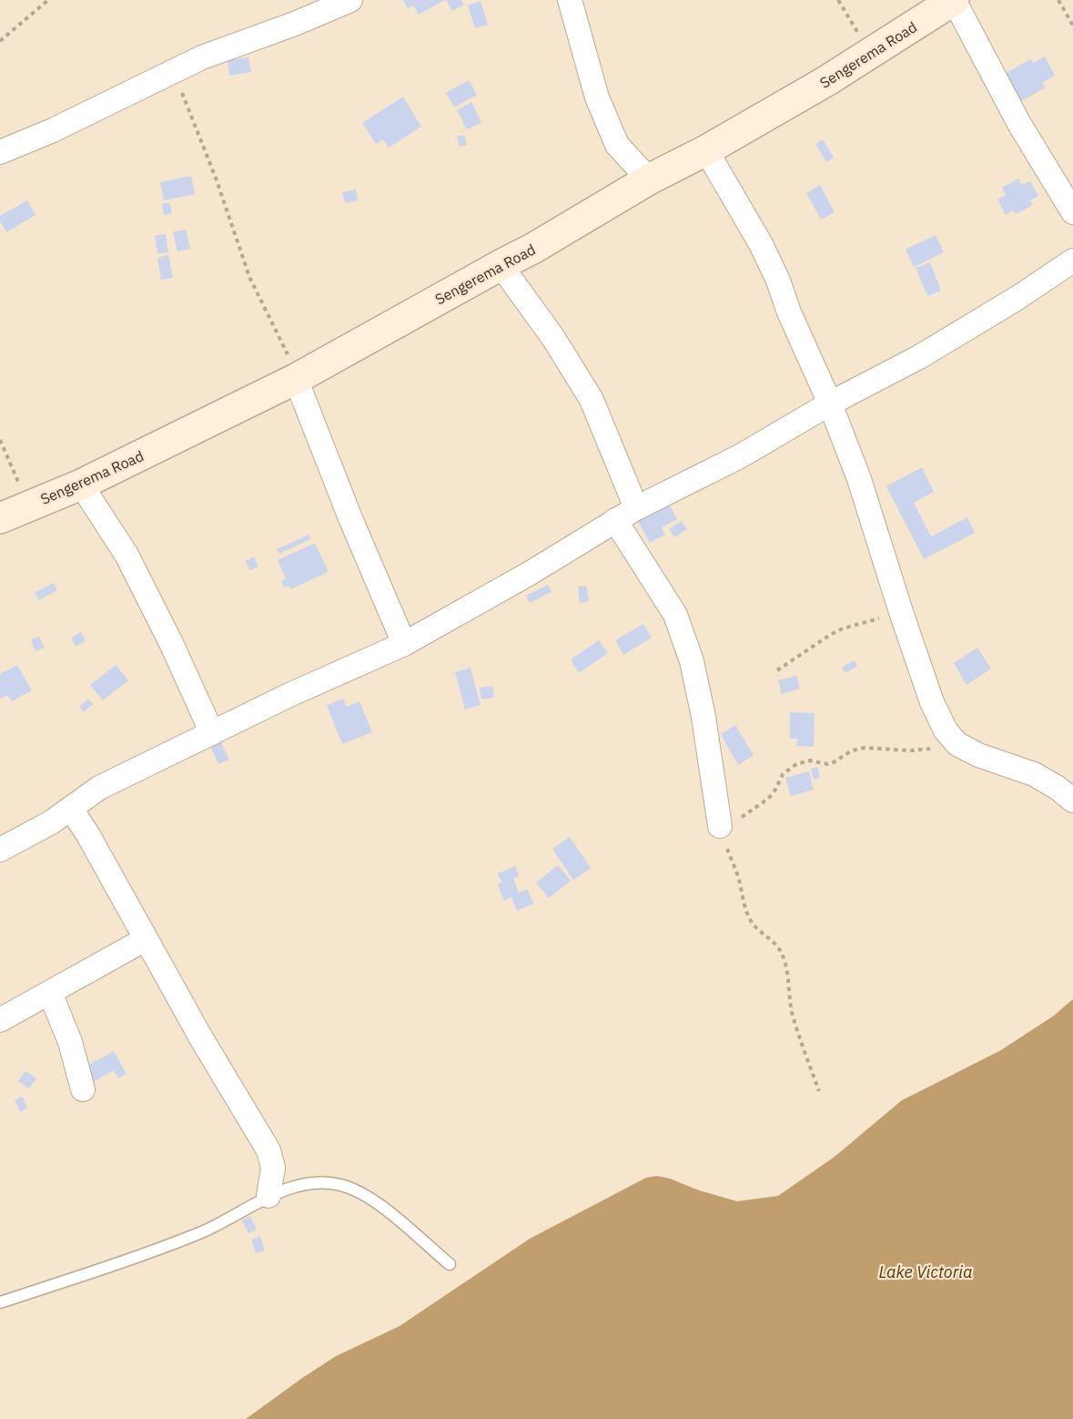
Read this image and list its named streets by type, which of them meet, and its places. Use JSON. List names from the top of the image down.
{
  "streets": {
    "main road": ["Sengerema Road"]
  },
  "water": ["Lake Victoria"]
}
